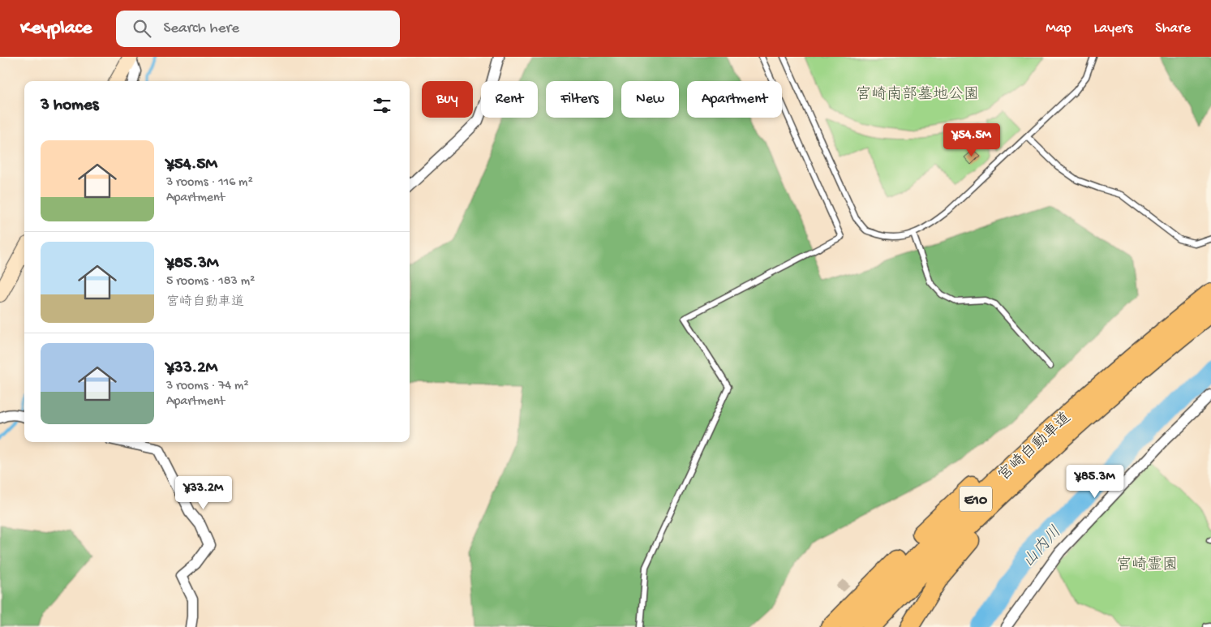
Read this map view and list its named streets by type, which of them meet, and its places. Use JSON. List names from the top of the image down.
{
  "streets": {
    "highway": ["宮崎自動車道", "E10"]
  },
  "water": ["山内川"],
  "parks": ["宮崎南部墓地公園", "宮崎霊園"],
  "page": {
    "header": "Keyplace",
    "search": "Search here",
    "nav": ["Map", "Layers", "Share"],
    "chip": [
      "Buy",
      "Rent",
      "Filters",
      "New",
      "Apartment"
    ],
    "heading": "3 homes",
    "price": ["¥54.5M", "¥85.3M", "¥33.2M"],
    "list": [
      {
        "name": "¥54.5M",
        "note": "3 rooms · 116 m² · Apartment"
      },
      {
        "name": "¥85.3M",
        "note": "5 rooms · 183 m² · 宮崎自動車道"
      },
      {
        "name": "¥33.2M",
        "note": "3 rooms · 74 m² · Apartment"
      }
    ]
  }
}
